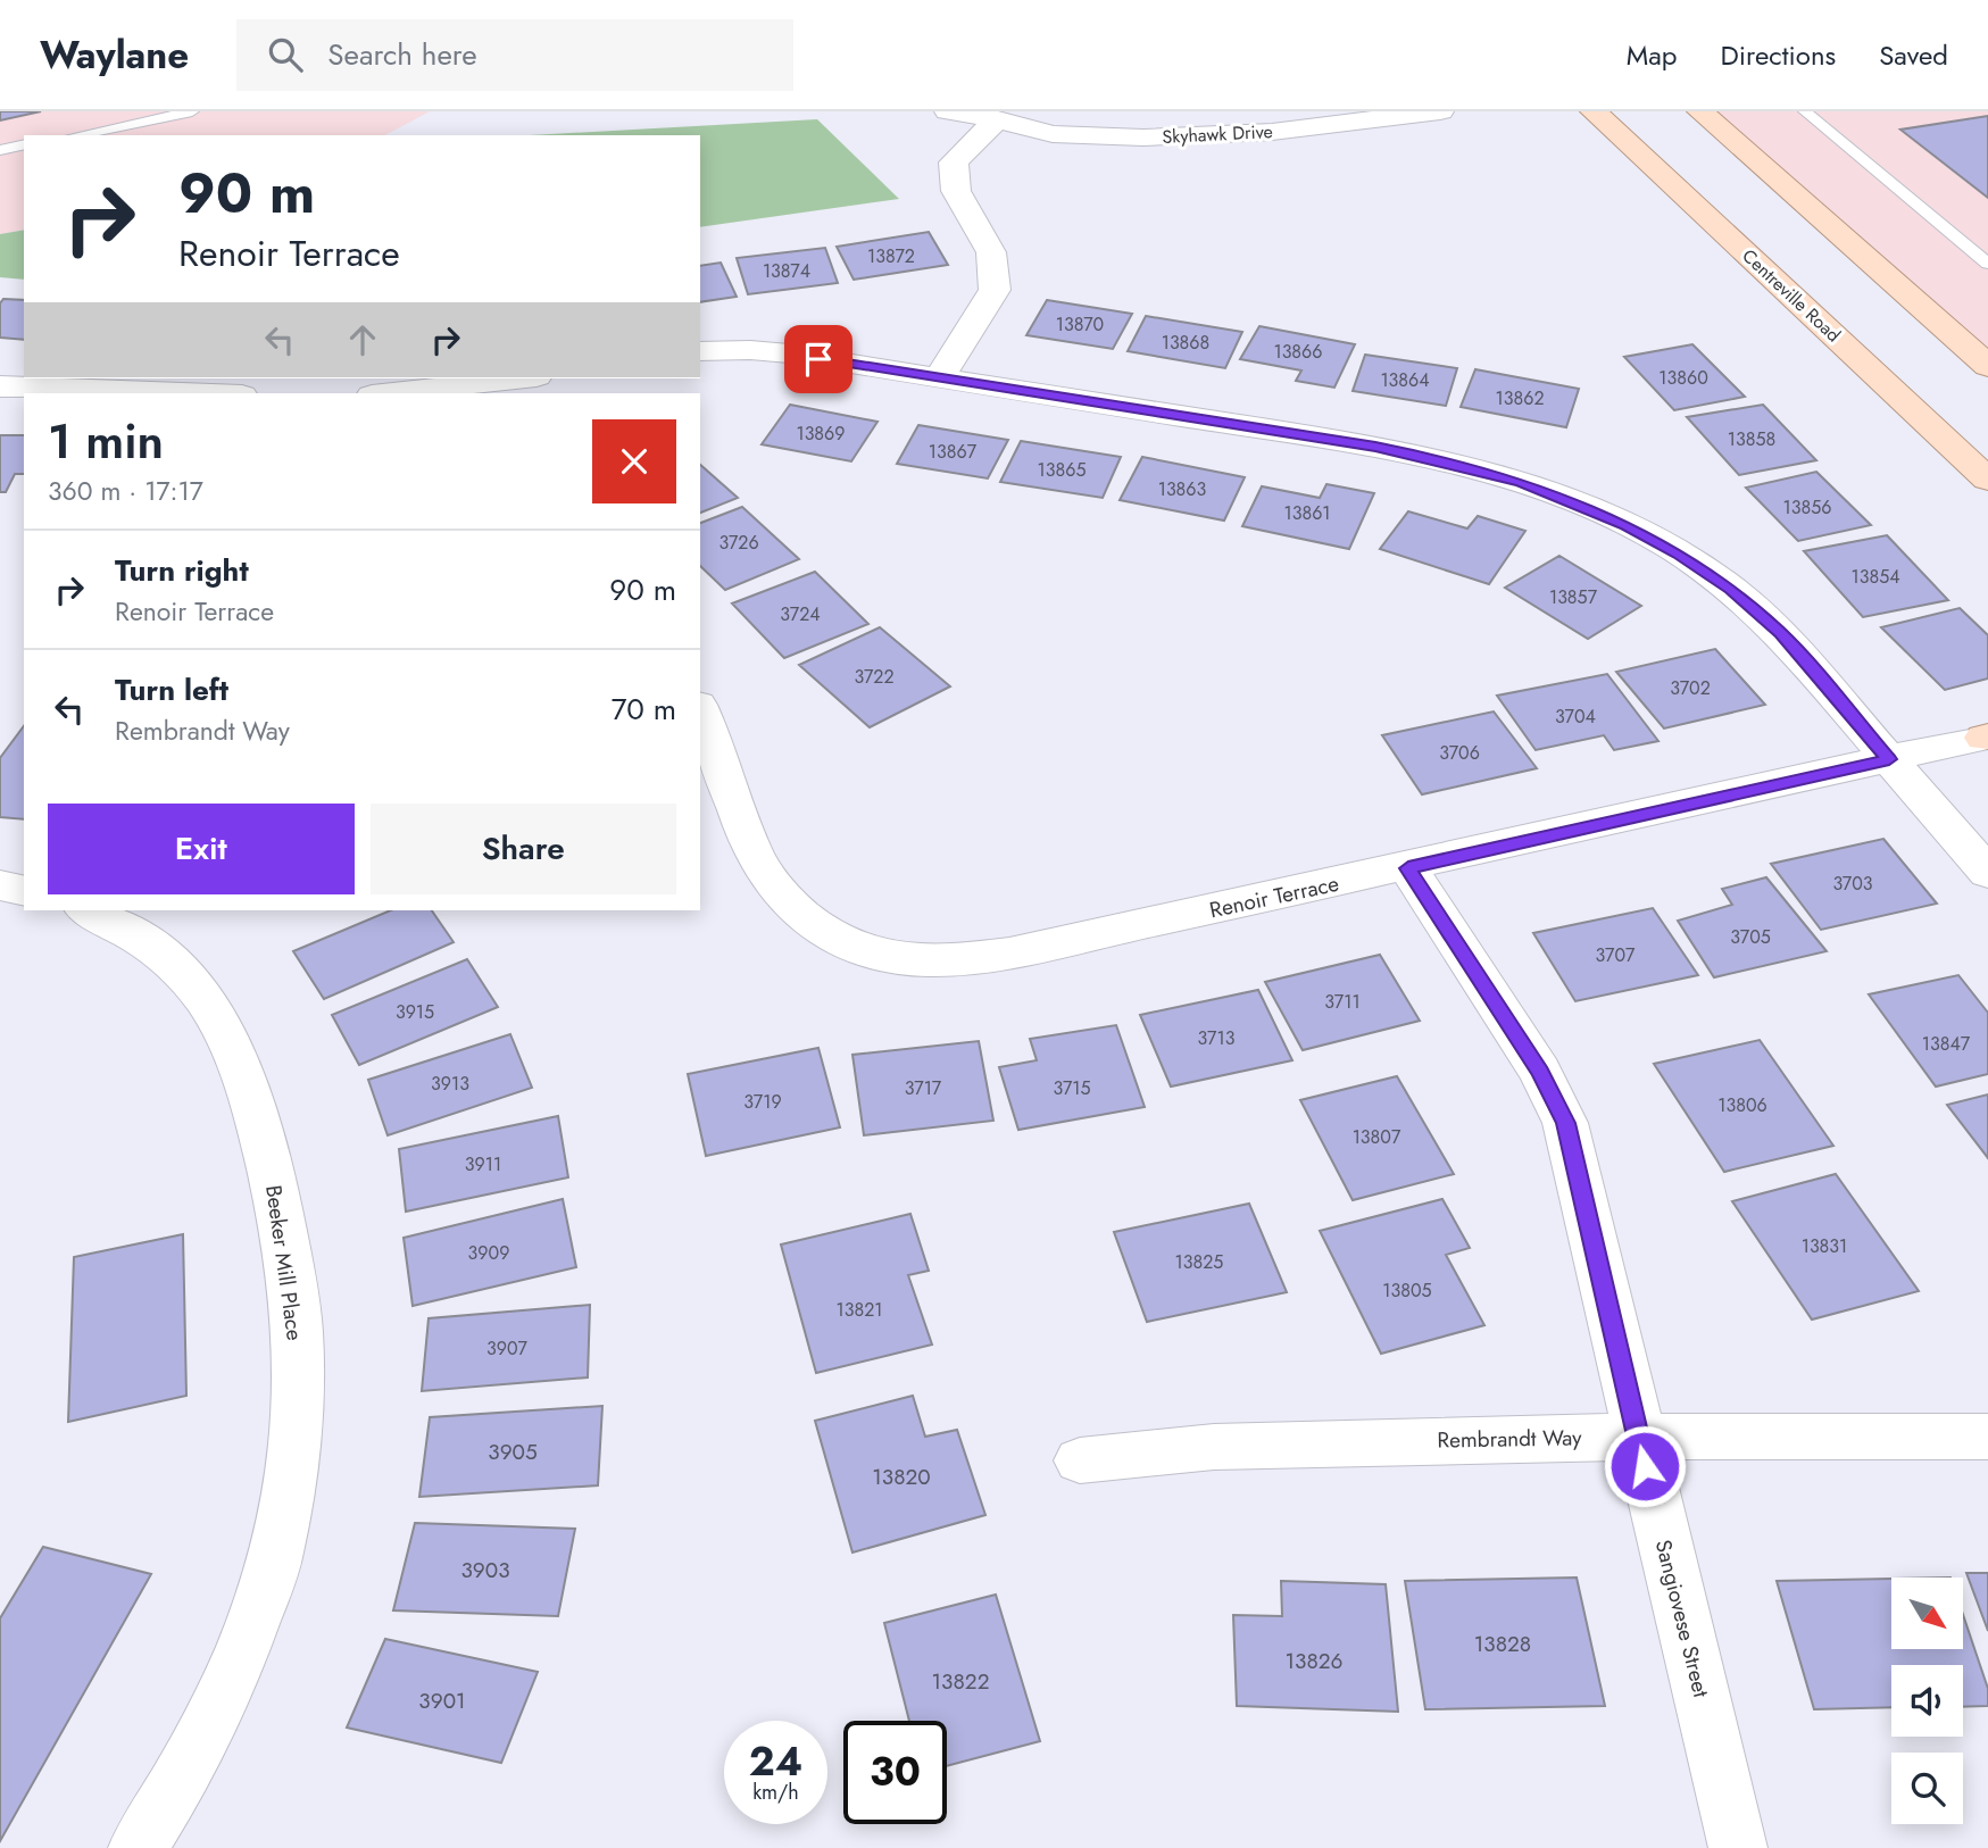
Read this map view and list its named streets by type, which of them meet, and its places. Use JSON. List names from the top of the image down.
{
  "streets": {
    "main road": ["Centreville Road"],
    "street": [
      "Skyhawk Drive",
      "Renoir Terrace",
      "Beeker Mill Place",
      "Rembrandt Way",
      "Sangiovese Street"
    ]
  },
  "crossings": [
    ["Renoir Terrace", "Sangiovese Street"],
    ["Rembrandt Way", "Sangiovese Street"]
  ],
  "house_numbers": [
    "13872",
    "13874",
    "13870",
    "13868",
    "13866",
    "13860",
    "13864",
    "13862",
    "13869",
    "13858",
    "13867",
    "13865",
    "13863",
    "13856",
    "13861",
    "3726",
    "13854",
    "13857",
    "3724",
    "3722",
    "3702",
    "3704",
    "3706",
    "3703",
    "3705",
    "3707",
    "3711",
    "3915",
    "3713",
    "13847",
    "3913",
    "3717",
    "3715",
    "3719",
    "13806",
    "13807",
    "3911",
    "13831",
    "3909",
    "13825",
    "13805",
    "13821",
    "3907",
    "3905",
    "13820",
    "3903",
    "13828",
    "13826",
    "13822",
    "3901"
  ],
  "north": "bottom right",
  "page": {
    "header": "Waylane",
    "search": "Search here",
    "nav": ["Map", "Directions", "Saved"],
    "turn": ["90 m", "Renoir Terrace"],
    "heading": ["1 min", "360 m · 17:17"],
    "list": [
      {
        "name": "Turn right",
        "note": "Renoir Terrace",
        "value": "90 m"
      },
      {
        "name": "Turn left",
        "note": "Rembrandt Way",
        "value": "70 m"
      }
    ],
    "buttons": ["Exit", "Share"],
    "speed": "24 km/h",
    "limit": "30"
  }
}
